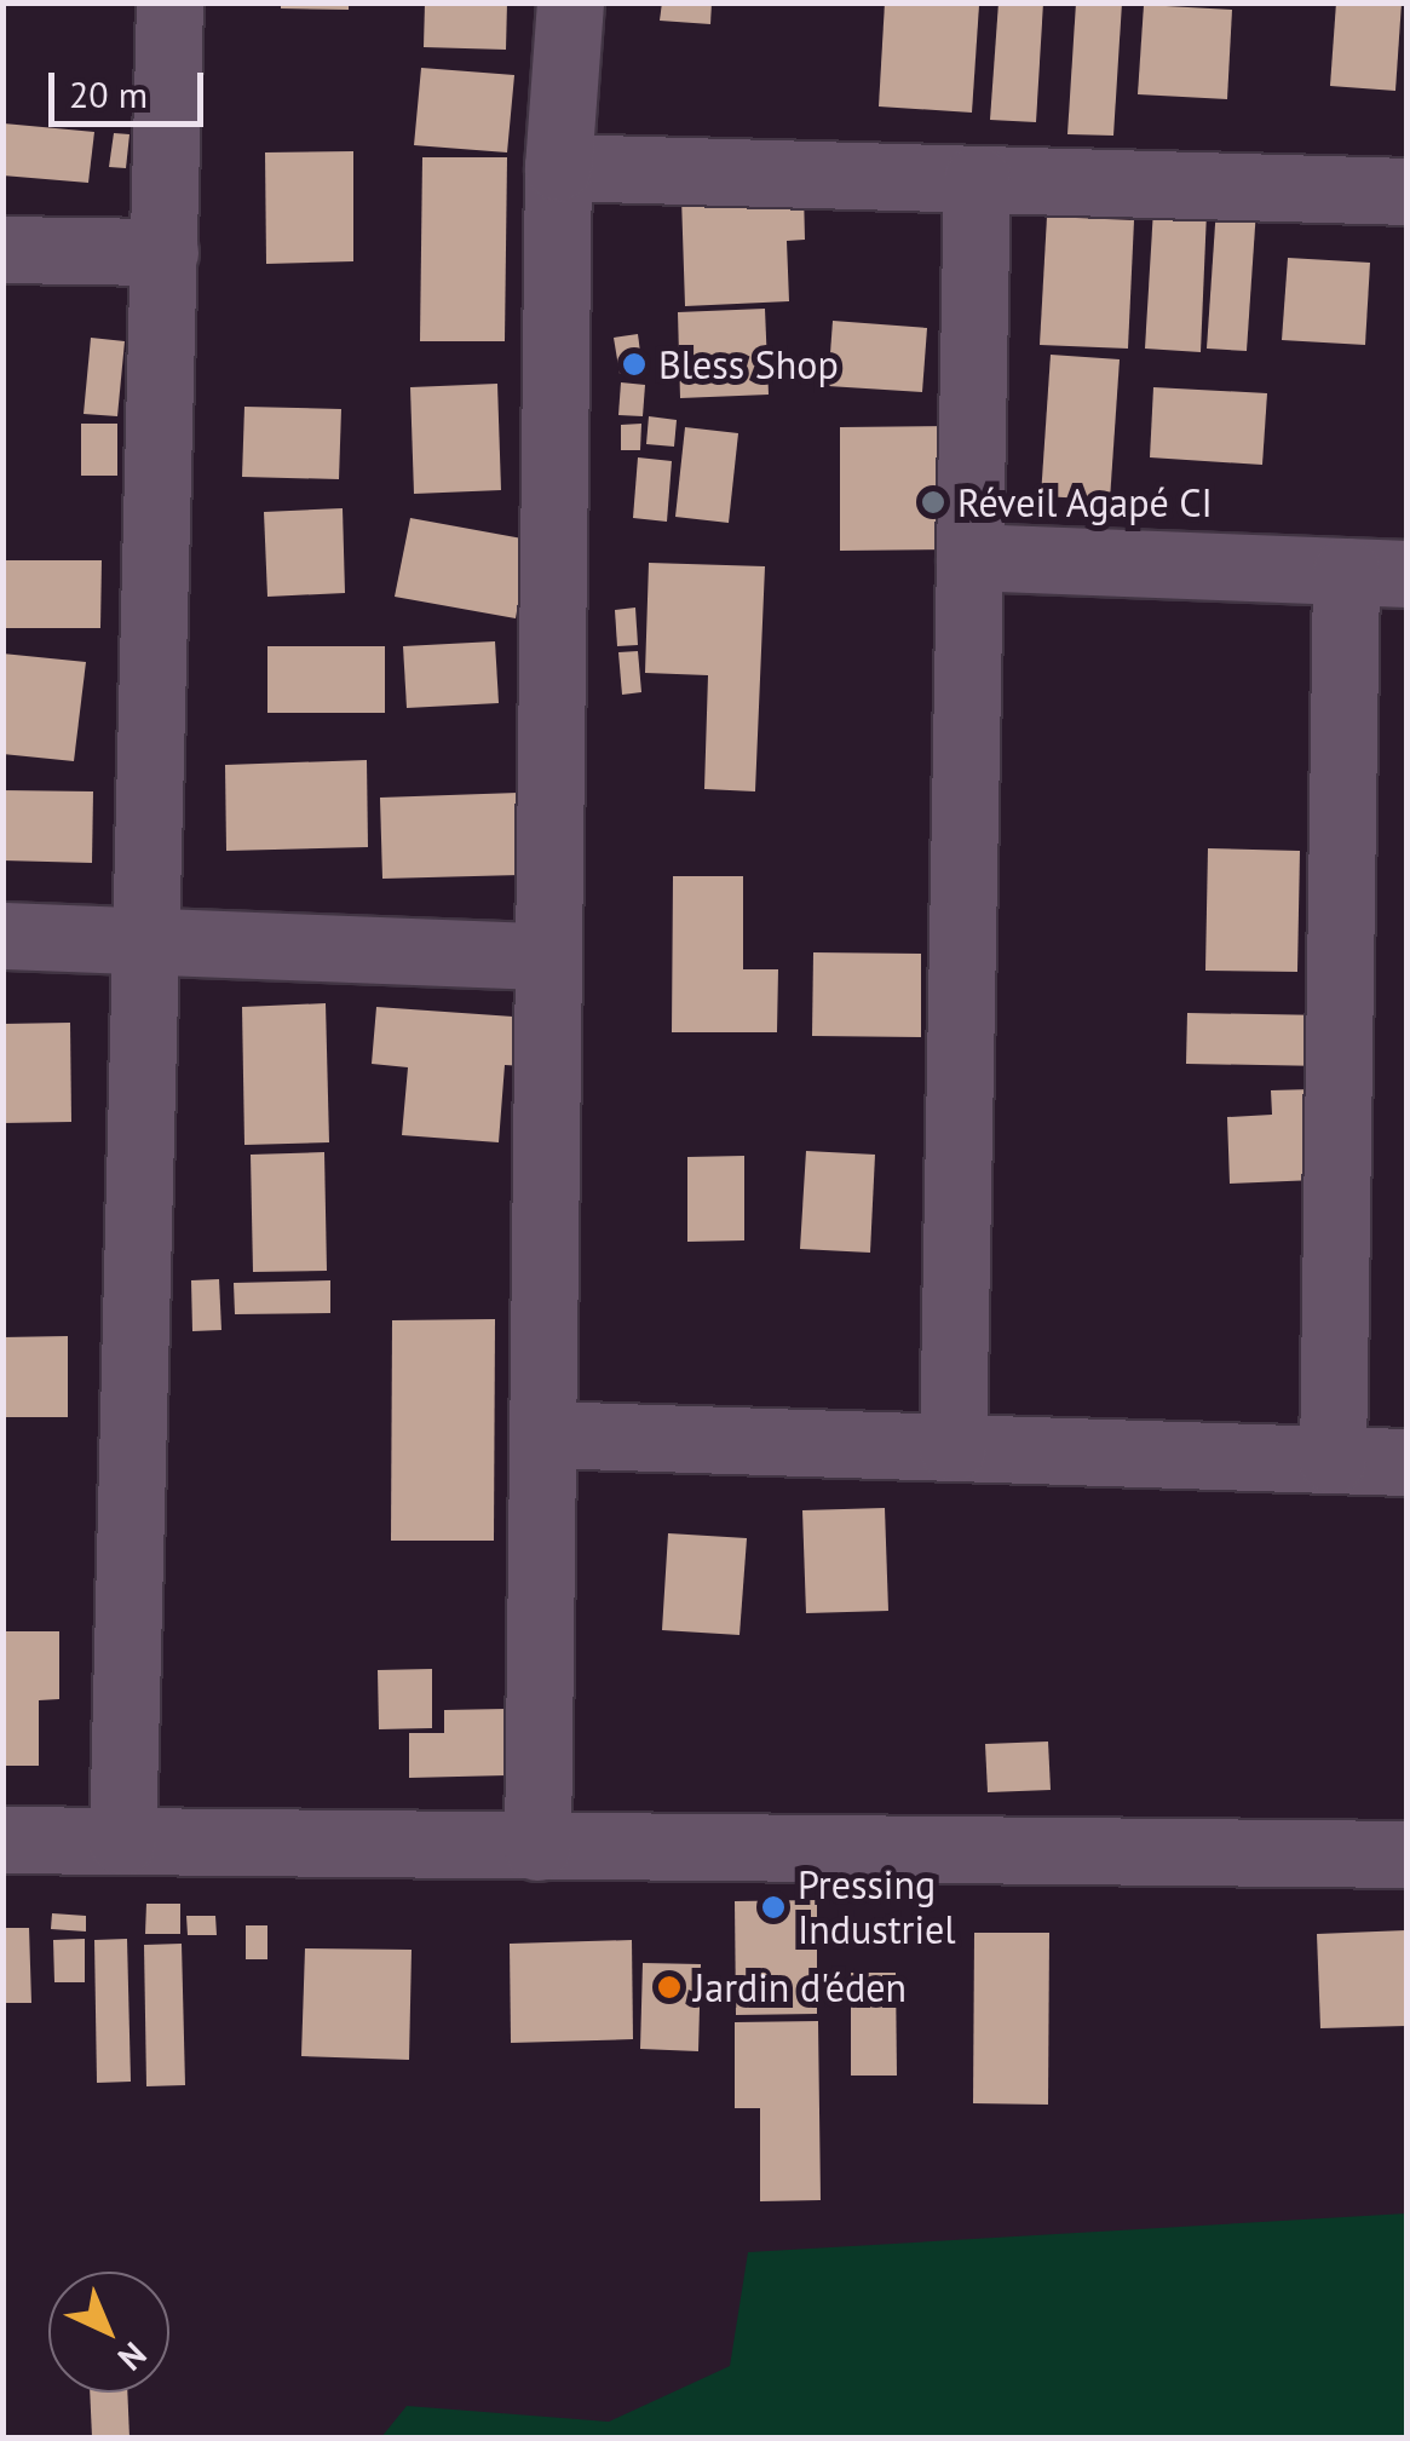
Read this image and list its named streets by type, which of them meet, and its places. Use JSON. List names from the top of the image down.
{
  "places": [
    "Bless Shop",
    "Réveil Agapé CI",
    "Pressing Industriel",
    "Jardin d'éden"
  ],
  "scale_bar": "20 m",
  "north": "bottom right"
}
